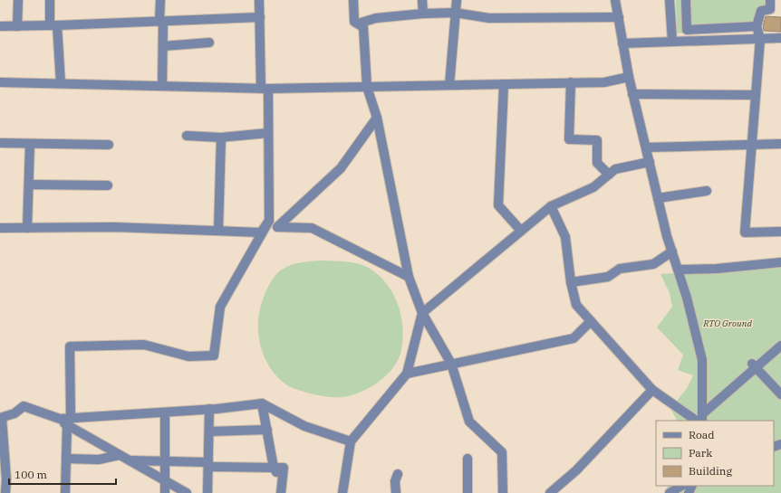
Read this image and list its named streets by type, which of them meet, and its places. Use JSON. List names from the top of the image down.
{
  "parks": ["RTO Ground"],
  "legend": ["Road", "Park", "Building"],
  "scale_bar": "100 m"
}
